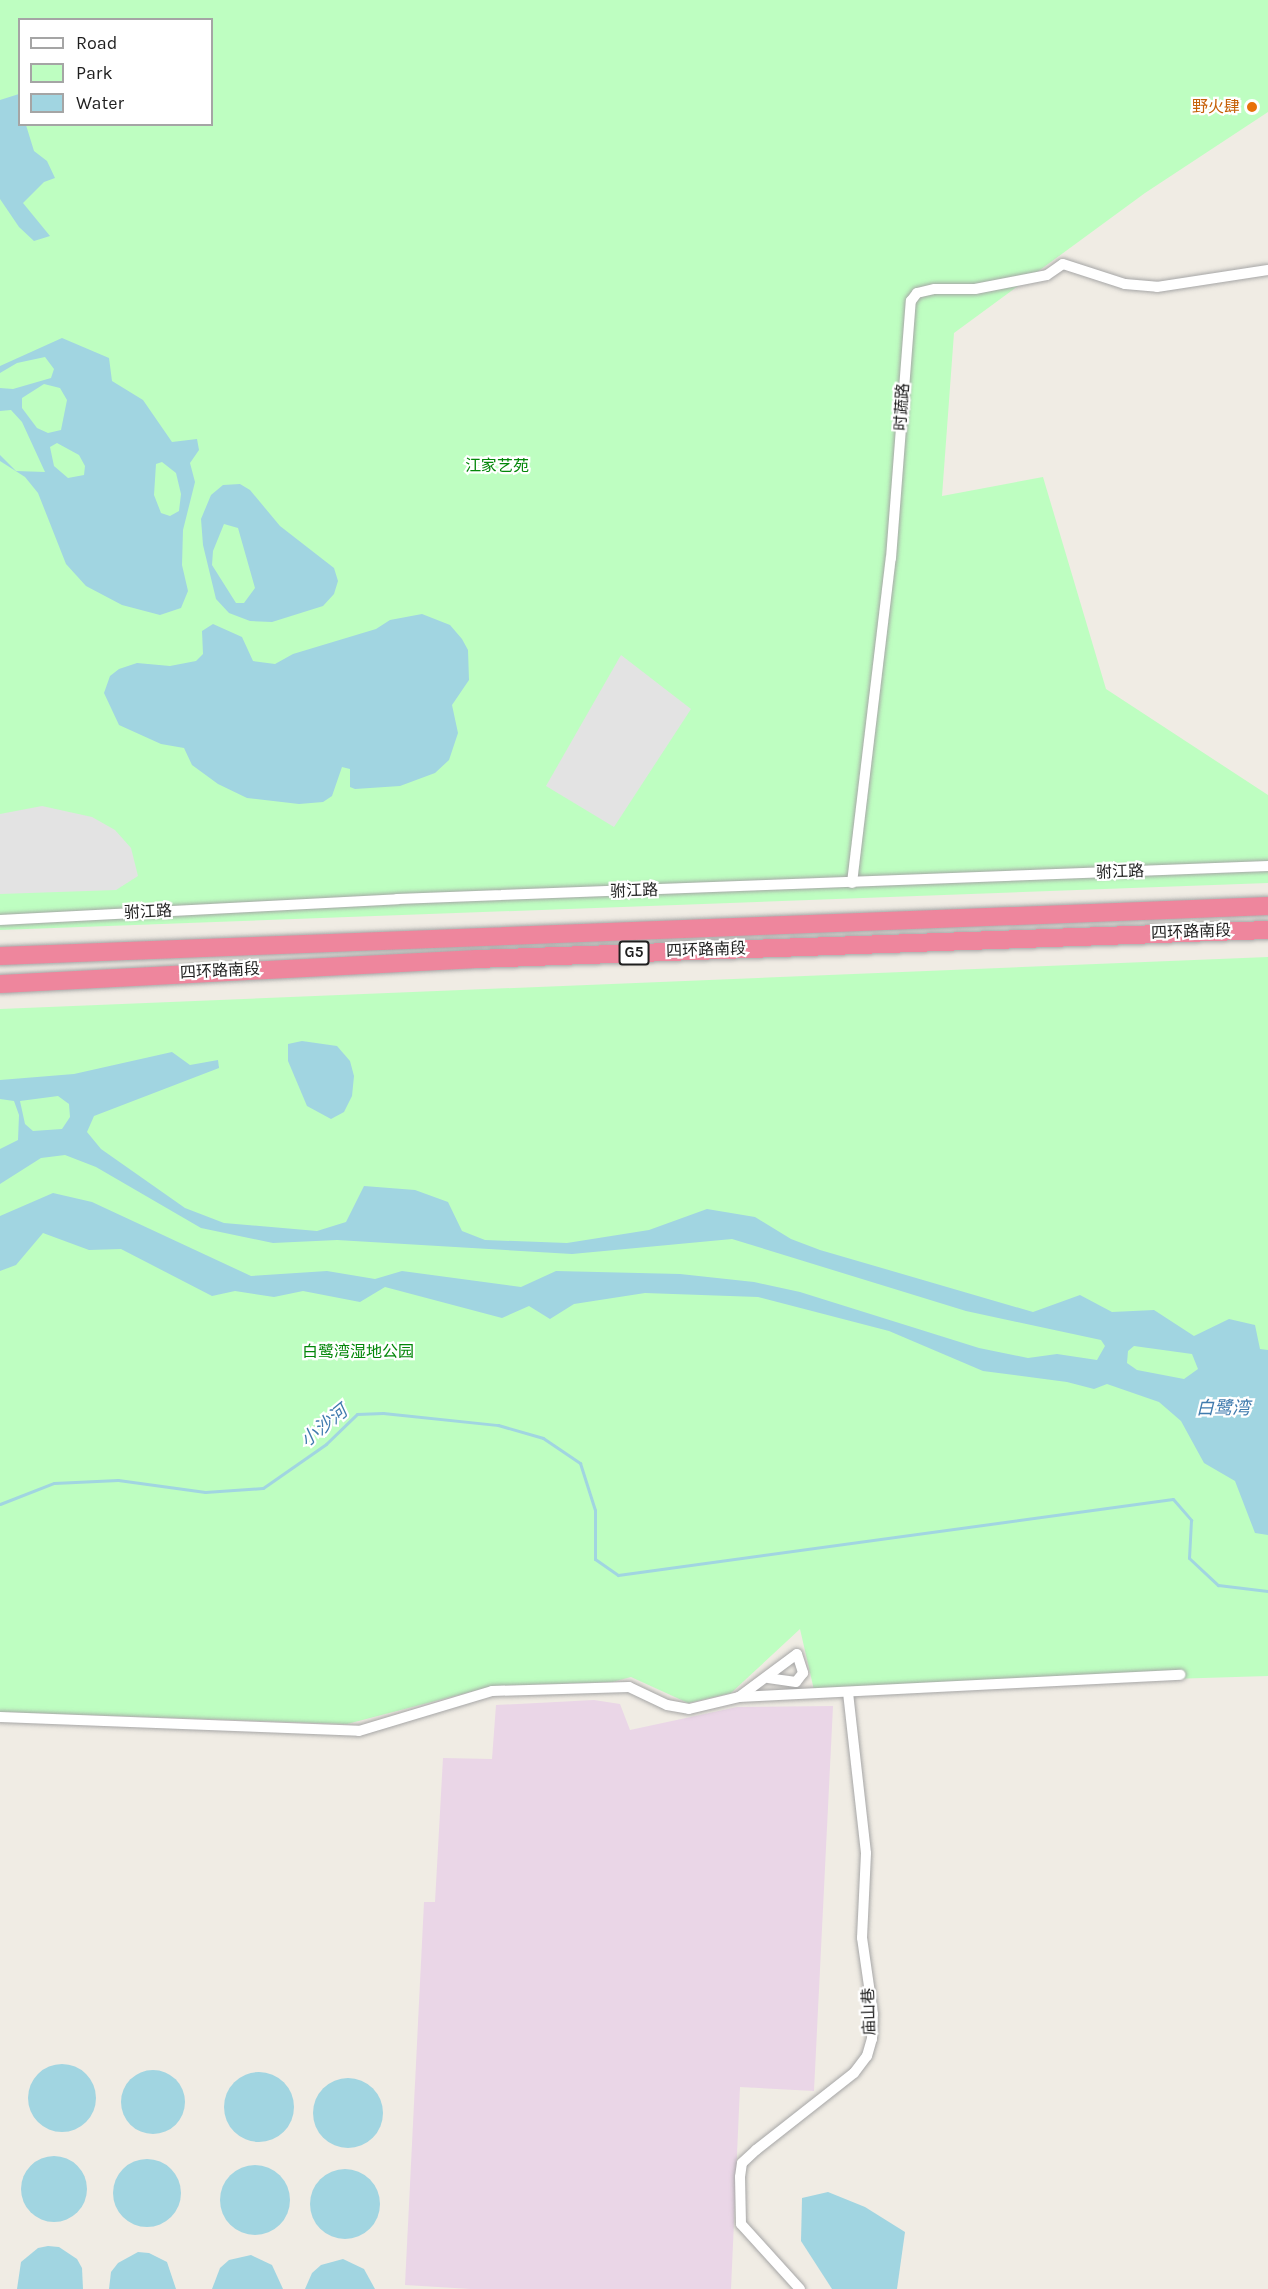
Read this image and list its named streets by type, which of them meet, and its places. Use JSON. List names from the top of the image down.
{
  "streets": {
    "highway": ["四环路南段", "G5"],
    "street": ["时蔬路", "驸江路", "庙山巷"]
  },
  "crossings": [
    ["时蔬路", "驸江路"]
  ],
  "water": ["白鹭湾", "小沙河"],
  "parks": ["江家艺苑", "白鹭湾湿地公园"],
  "places": ["野火肆"],
  "legend": ["Road", "Park", "Water"]
}
